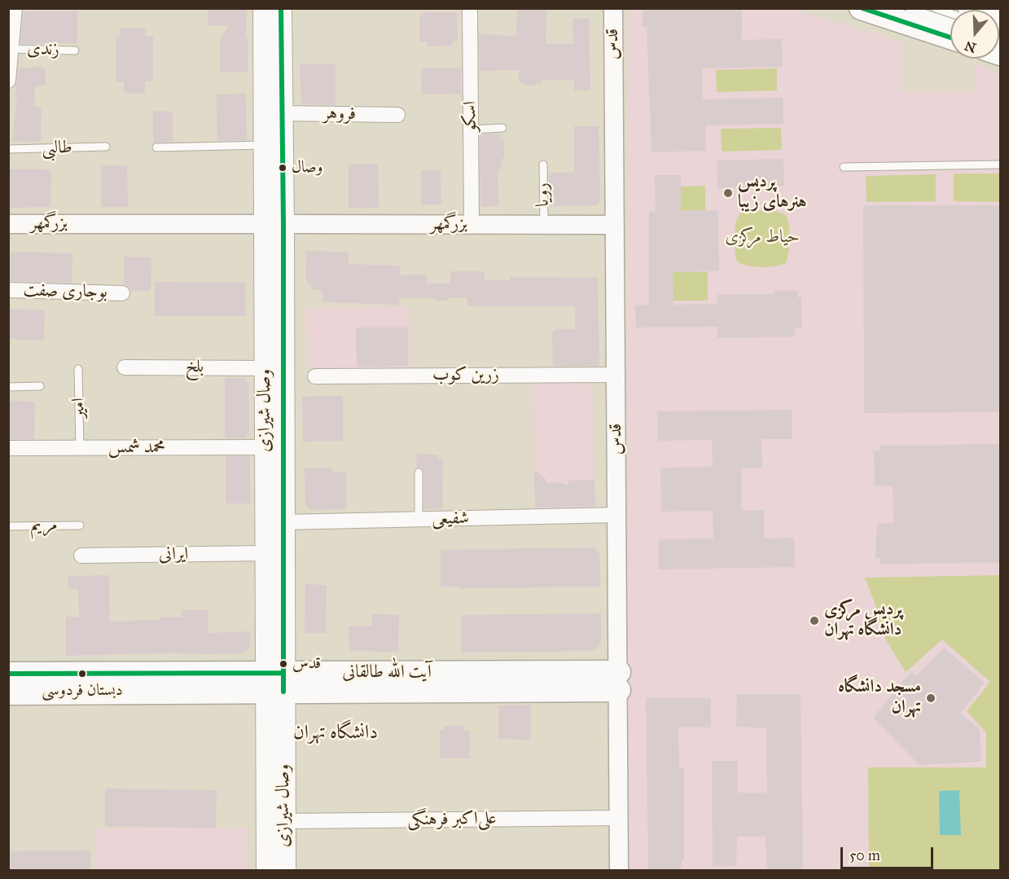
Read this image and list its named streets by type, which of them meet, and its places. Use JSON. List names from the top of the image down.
{
  "streets": {
    "main road": ["وصال شیرازی", "آیت الله طالقانی"],
    "street": [
      "قدس",
      "فروهر",
      "اسکو",
      "بزرگمهر",
      "بوجاری صفت",
      "بلخ",
      "زرین کوب",
      "محمد شمس",
      "شفیعی",
      "ایرانی",
      "علی‌اکبر فرهنگی"
    ],
    "lane": [
      "زندی",
      "طالبی",
      "رویا",
      "امیر",
      "مریم"
    ]
  },
  "crossings": [
    ["قدس", "بزرگمهر"],
    ["قدس", "زرین کوب"],
    ["قدس", "شفیعی"],
    ["قدس", "آیت الله طالقانی"],
    ["قدس", "علی‌اکبر فرهنگی"],
    ["فروهر", "وصال شیرازی"],
    ["اسکو", "بزرگمهر"],
    ["رویا", "بزرگمهر"],
    ["بزرگمهر", "وصال شیرازی"],
    ["بلخ", "وصال شیرازی"],
    ["امیر", "محمد شمس"],
    ["وصال شیرازی", "محمد شمس"],
    ["وصال شیرازی", "شفیعی"],
    ["وصال شیرازی", "ایرانی"],
    ["وصال شیرازی", "آیت الله طالقانی"],
    ["وصال شیرازی", "علی‌اکبر فرهنگی"]
  ],
  "districts": ["دانشگاه تهران"],
  "parks": ["حیاط مرکزی"],
  "places": [
    "وصال",
    "پردیس هنرهای زیبا",
    "پردیس مرکزی دانشگاه‌ تهران",
    "قدس",
    "دبستان فردوسی",
    "مسجد دانشگاه تهران"
  ],
  "scale_bar": "50 m",
  "north": "bottom"
}
